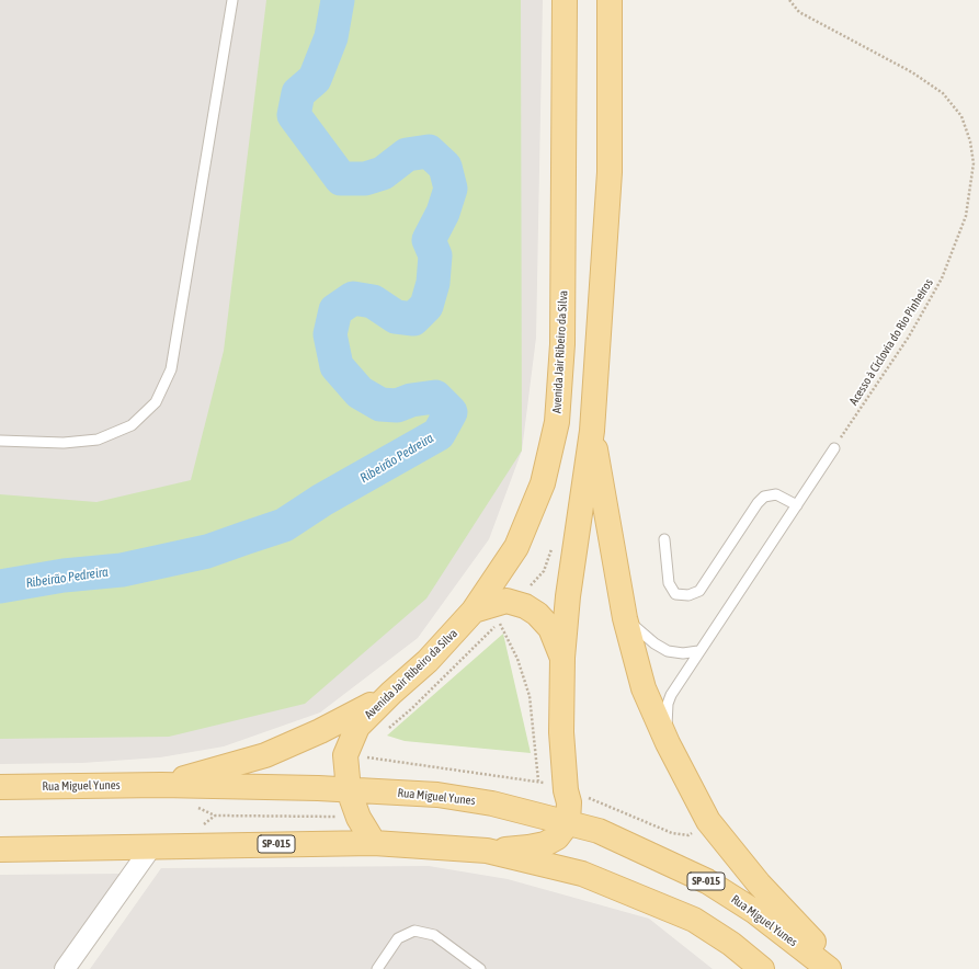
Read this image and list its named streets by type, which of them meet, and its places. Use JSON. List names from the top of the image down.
{
  "streets": {
    "main road": ["Avenida Jair Ribeiro da Silva", "Rua Miguel Yunes", "SP-015"],
    "path": ["Acesso à Ciclovia do Rio Pinheiros"]
  },
  "crossings": [
    ["Avenida Jair Ribeiro da Silva", "Rua Miguel Yunes"],
    ["Avenida Jair Ribeiro da Silva", "SP-015"]
  ],
  "water": ["Ribeirão Pedreira"]
}
